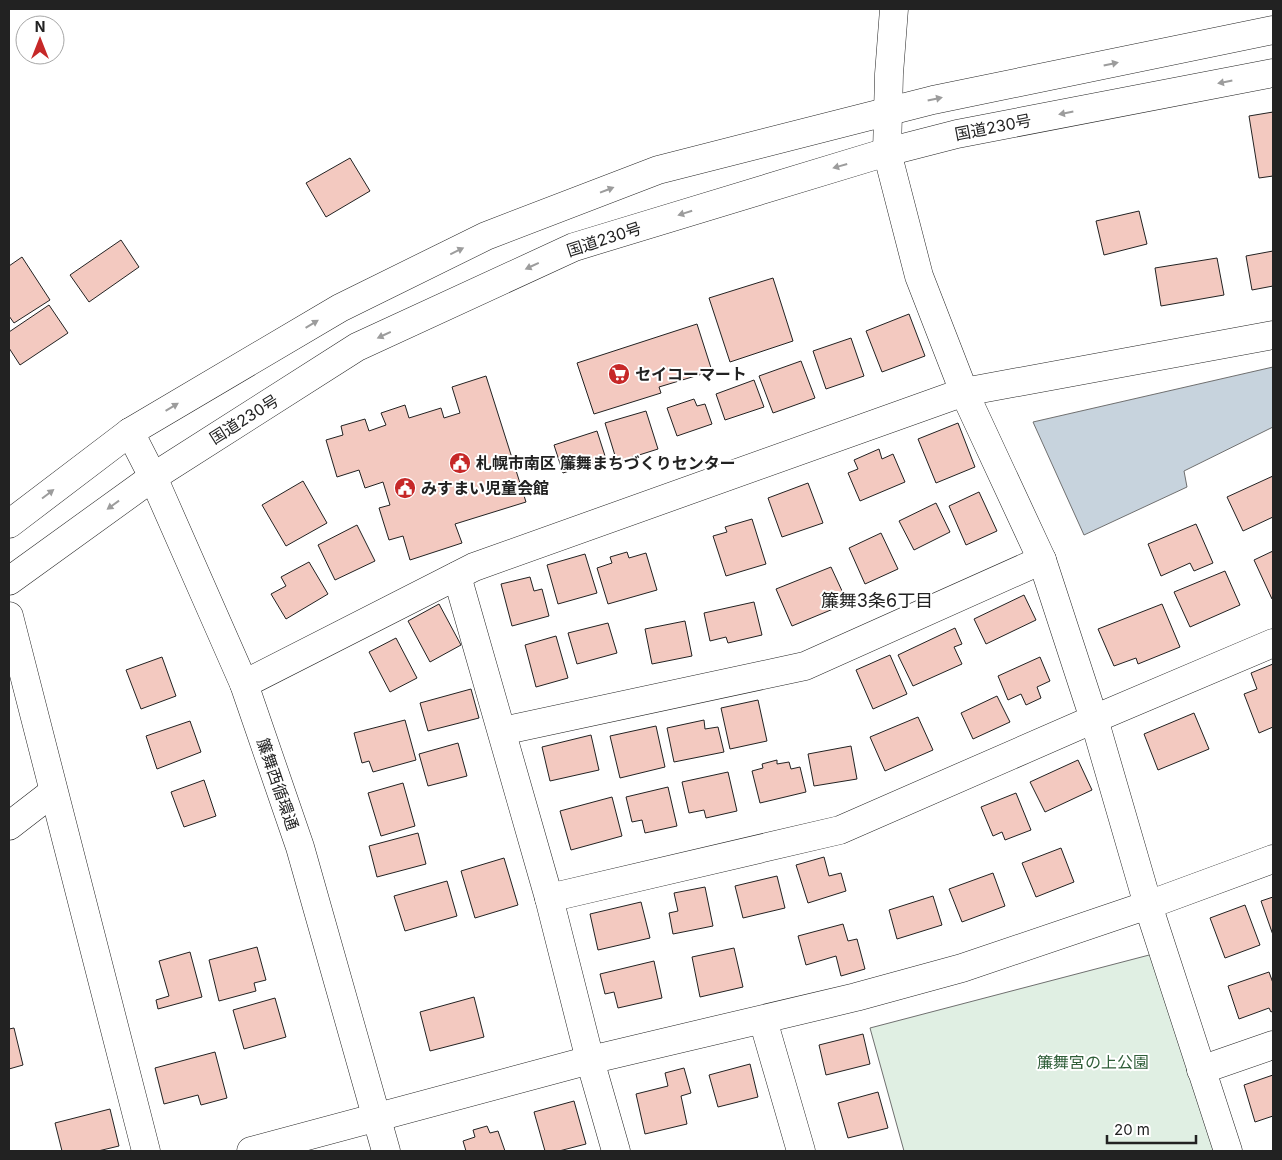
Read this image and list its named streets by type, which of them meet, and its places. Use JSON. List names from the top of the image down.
{
  "streets": {
    "main road": ["国道230号", "簾舞西循環通"]
  },
  "crossings": [
    ["国道230号", "簾舞西循環通"]
  ],
  "districts": ["簾舞3条6丁目"],
  "parks": ["簾舞宮の上公園"],
  "places": {
    "supermarket": ["セイコーマート"],
    "public building": ["札幌市南区 簾舞まちづくりセンター", "みすまい児童会館"]
  },
  "scale_bar": "20 m",
  "north": "top"
}
